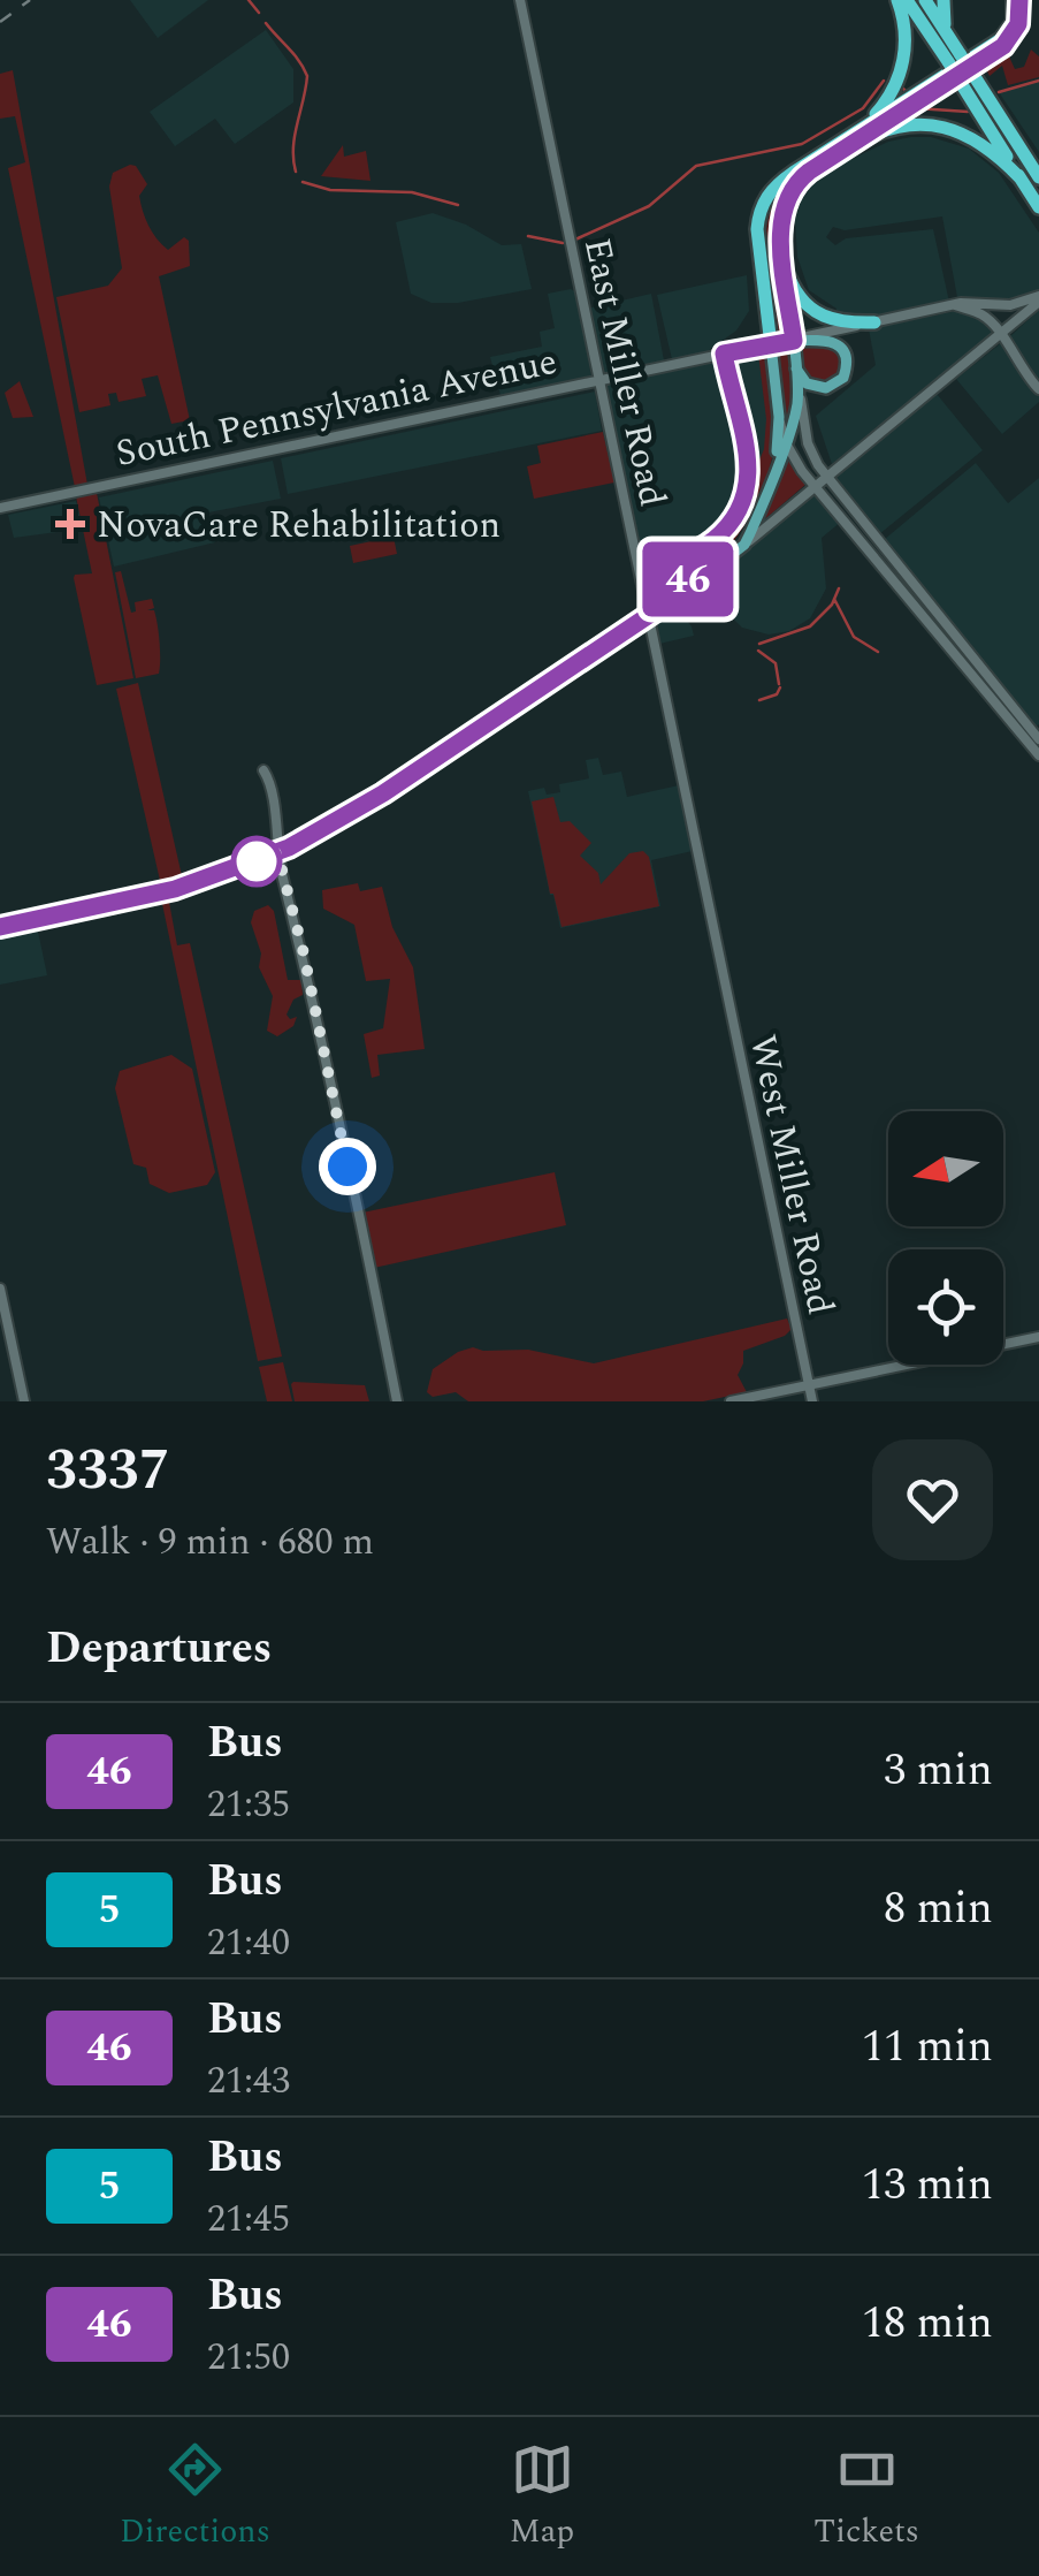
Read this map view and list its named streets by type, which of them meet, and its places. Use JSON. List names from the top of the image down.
{
  "streets": {
    "street": ["East Miller Road", "South Pennsylvania Avenue", "West Miller Road"]
  },
  "crossings": [
    ["East Miller Road", "South Pennsylvania Avenue"],
    ["East Miller Road", "West Miller Road"]
  ],
  "places": {
    "health": ["NovaCare Rehabilitation"]
  },
  "lines": ["bus line 46"],
  "north": "left",
  "page": {
    "on_map": "46",
    "heading": [
      ["3337", "Walk · 9 min · 680 m"],
      "Departures"
    ],
    "list": [
      {
        "mark": "46",
        "name": "Bus",
        "note": "21:35",
        "value": "3 min"
      },
      {
        "mark": "5",
        "name": "Bus",
        "note": "21:40",
        "value": "8 min"
      },
      {
        "mark": "46",
        "name": "Bus",
        "note": "21:43",
        "value": "11 min"
      },
      {
        "mark": "5",
        "name": "Bus",
        "note": "21:45",
        "value": "13 min"
      },
      {
        "mark": "46",
        "name": "Bus",
        "note": "21:50",
        "value": "18 min"
      }
    ],
    "tabs": ["Directions", "Map", "Tickets"]
  }
}
